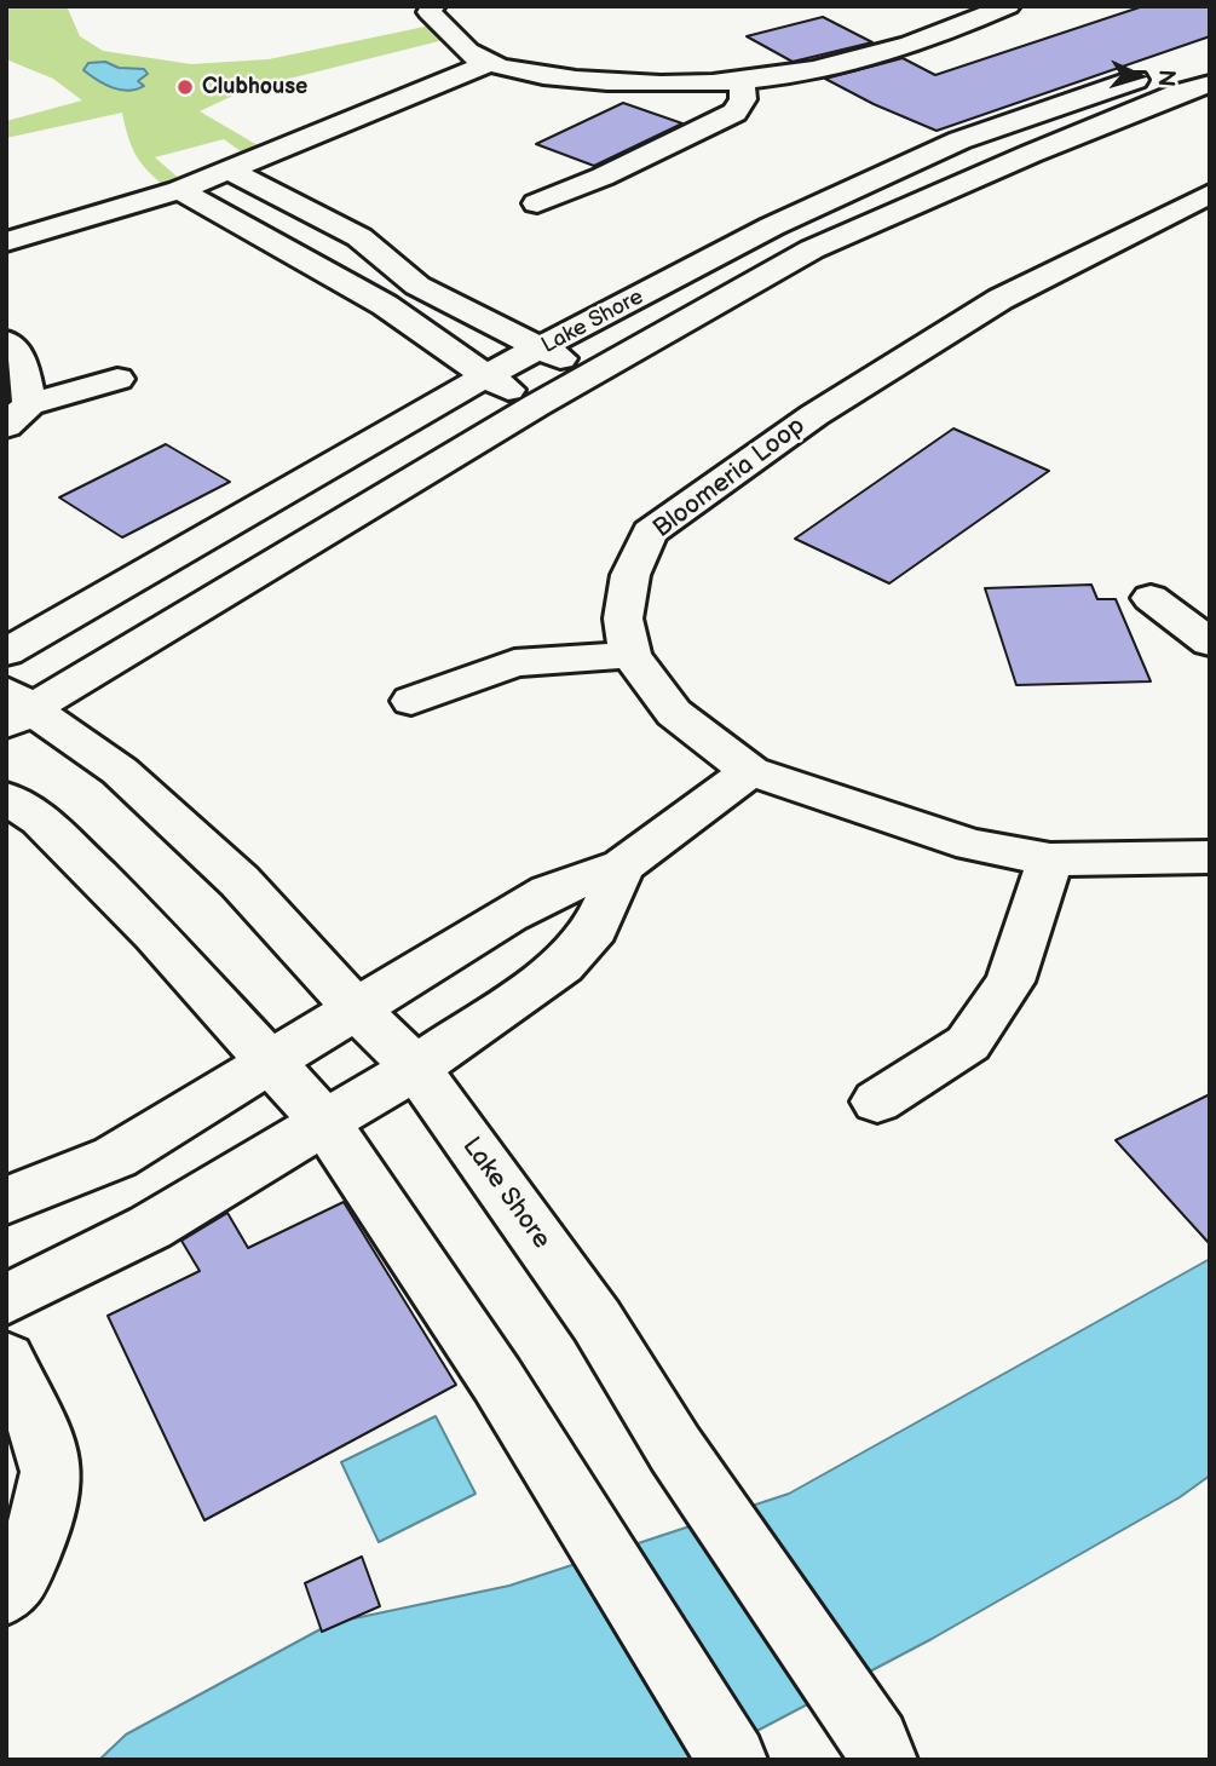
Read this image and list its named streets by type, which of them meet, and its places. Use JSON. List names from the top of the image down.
{
  "streets": {
    "street": ["Lake Shore", "Bloomeria Loop"]
  },
  "places": ["Clubhouse"],
  "north": "right"
}
